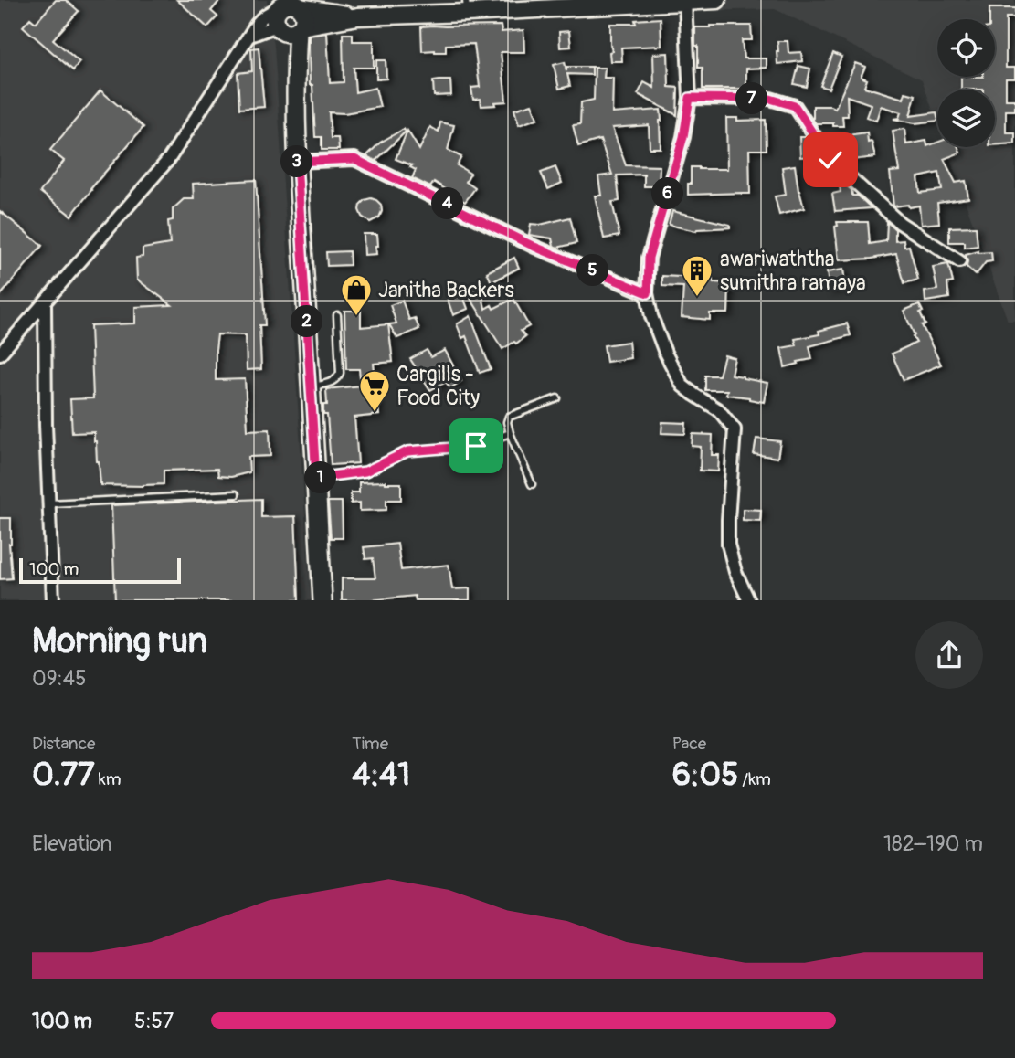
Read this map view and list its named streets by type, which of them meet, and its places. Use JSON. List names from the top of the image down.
{
  "places": {
    "building": ["awariwaththa sumithra ramaya"],
    "shop": ["Janitha Backers"],
    "supermarket": ["Cargills - Food City"]
  },
  "scale_bar": "100 m",
  "page": {
    "pins": [
      "7",
      "3",
      "6",
      "4",
      "5",
      "2",
      "1"
    ],
    "scale": "100 m",
    "heading": ["Morning run", "09:45"],
    "stats": [
      ["Distance", "0.77 km"],
      ["Time", "4:41"],
      ["Pace", "6:05 /km"]
    ],
    "chart": ["Elevation", "182–190 m"],
    "list": [
      {
        "name": "100 m",
        "note": "5:57"
      }
    ]
  }
}
